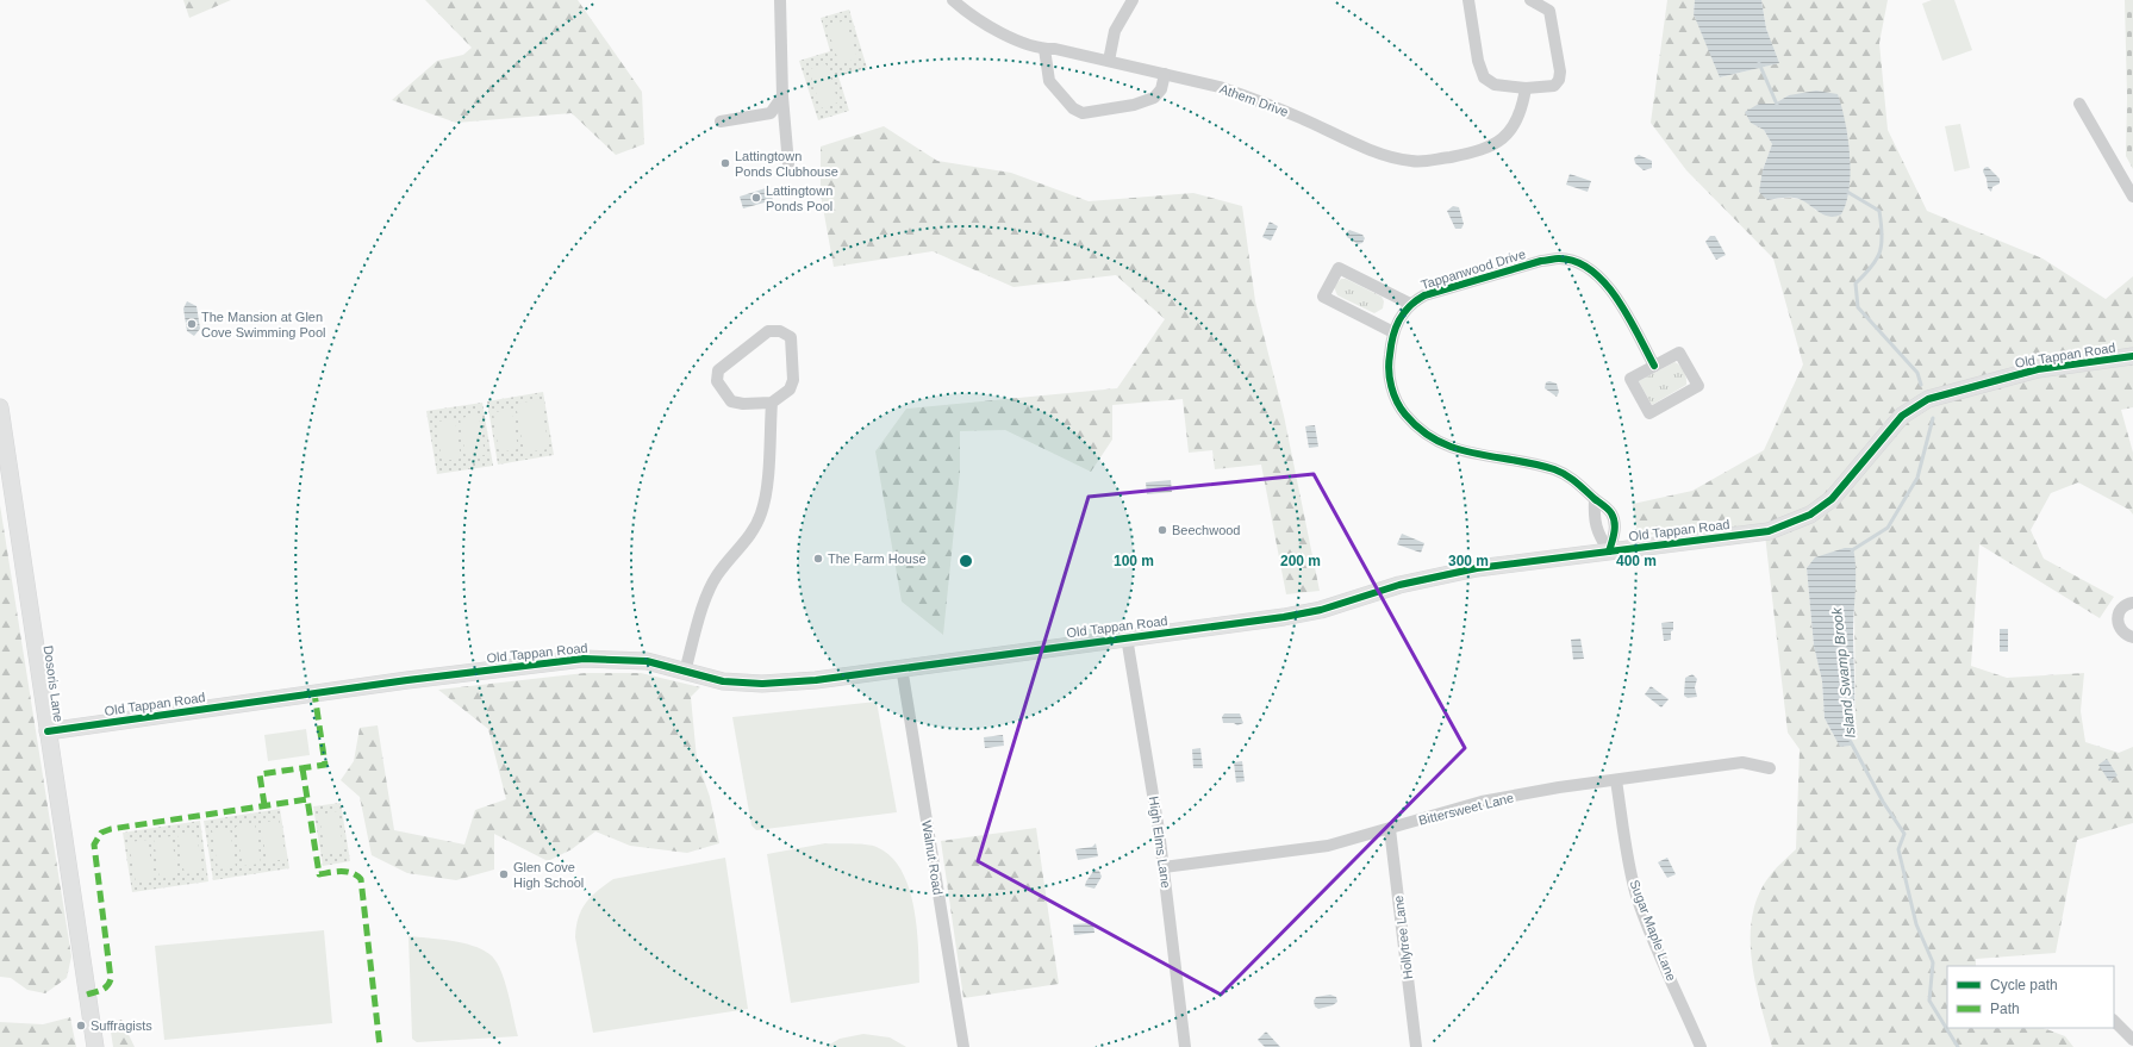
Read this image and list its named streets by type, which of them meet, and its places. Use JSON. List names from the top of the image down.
{
  "streets": {
    "street": [
      "Athem Drive",
      "Tappanwood Drive",
      "Old Tappan Road",
      "Dosoris Lane",
      "Bittersweet Lane",
      "High Elms Lane",
      "Walnut Road",
      "Sugar Maple Lane",
      "Hollytree Lane"
    ]
  },
  "crossings": [
    ["Tappanwood Drive", "Old Tappan Road"],
    ["Old Tappan Road", "Dosoris Lane"],
    ["Old Tappan Road", "High Elms Lane"],
    ["Old Tappan Road", "Walnut Road"],
    ["Bittersweet Lane", "High Elms Lane"],
    ["Bittersweet Lane", "Sugar Maple Lane"],
    ["Bittersweet Lane", "Hollytree Lane"]
  ],
  "water": ["Island Swamp Brook"],
  "places": [
    "Lattingtown Ponds Clubhouse",
    "Lattingtown Ponds Pool",
    "The Mansion at Glen Cove Swimming Pool",
    "Beechwood",
    "The Farm House",
    "Glen Cove High School",
    "Suffragists"
  ],
  "legend": ["Cycle path", "Path"],
  "rings": [
    "100 m",
    "200 m",
    "300 m",
    "400 m"
  ]
}
